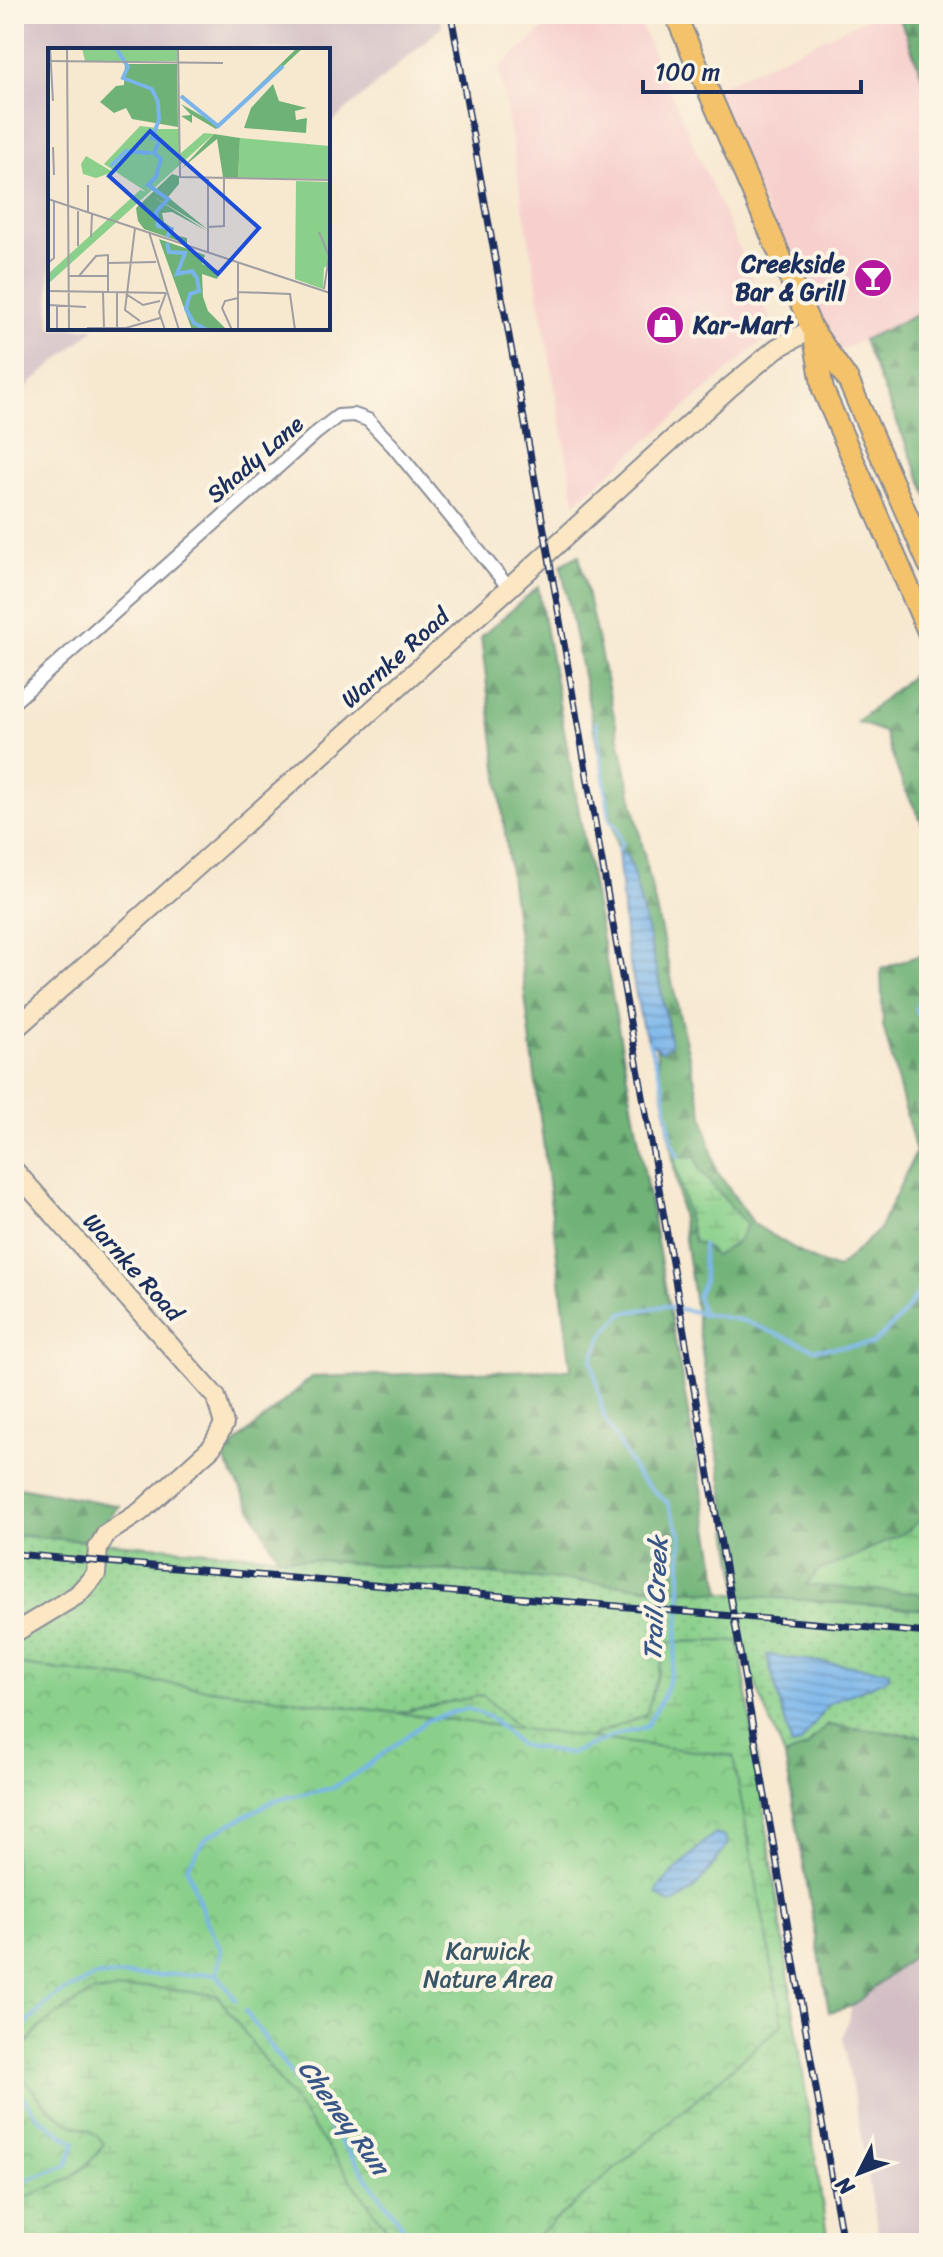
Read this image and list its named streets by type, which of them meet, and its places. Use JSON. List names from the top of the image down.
{
  "streets": {
    "street": ["Shady Lane", "Warnke Road"]
  },
  "crossings": [
    ["Shady Lane", "Warnke Road"]
  ],
  "water": ["Trail Creek", "Cheney Run"],
  "parks": ["Karwick Nature Area"],
  "places": {
    "bar": ["Creekside Bar & Grill"],
    "shop": ["Kar-Mart"]
  },
  "scale_bar": "100 m",
  "north": "bottom left"
}
